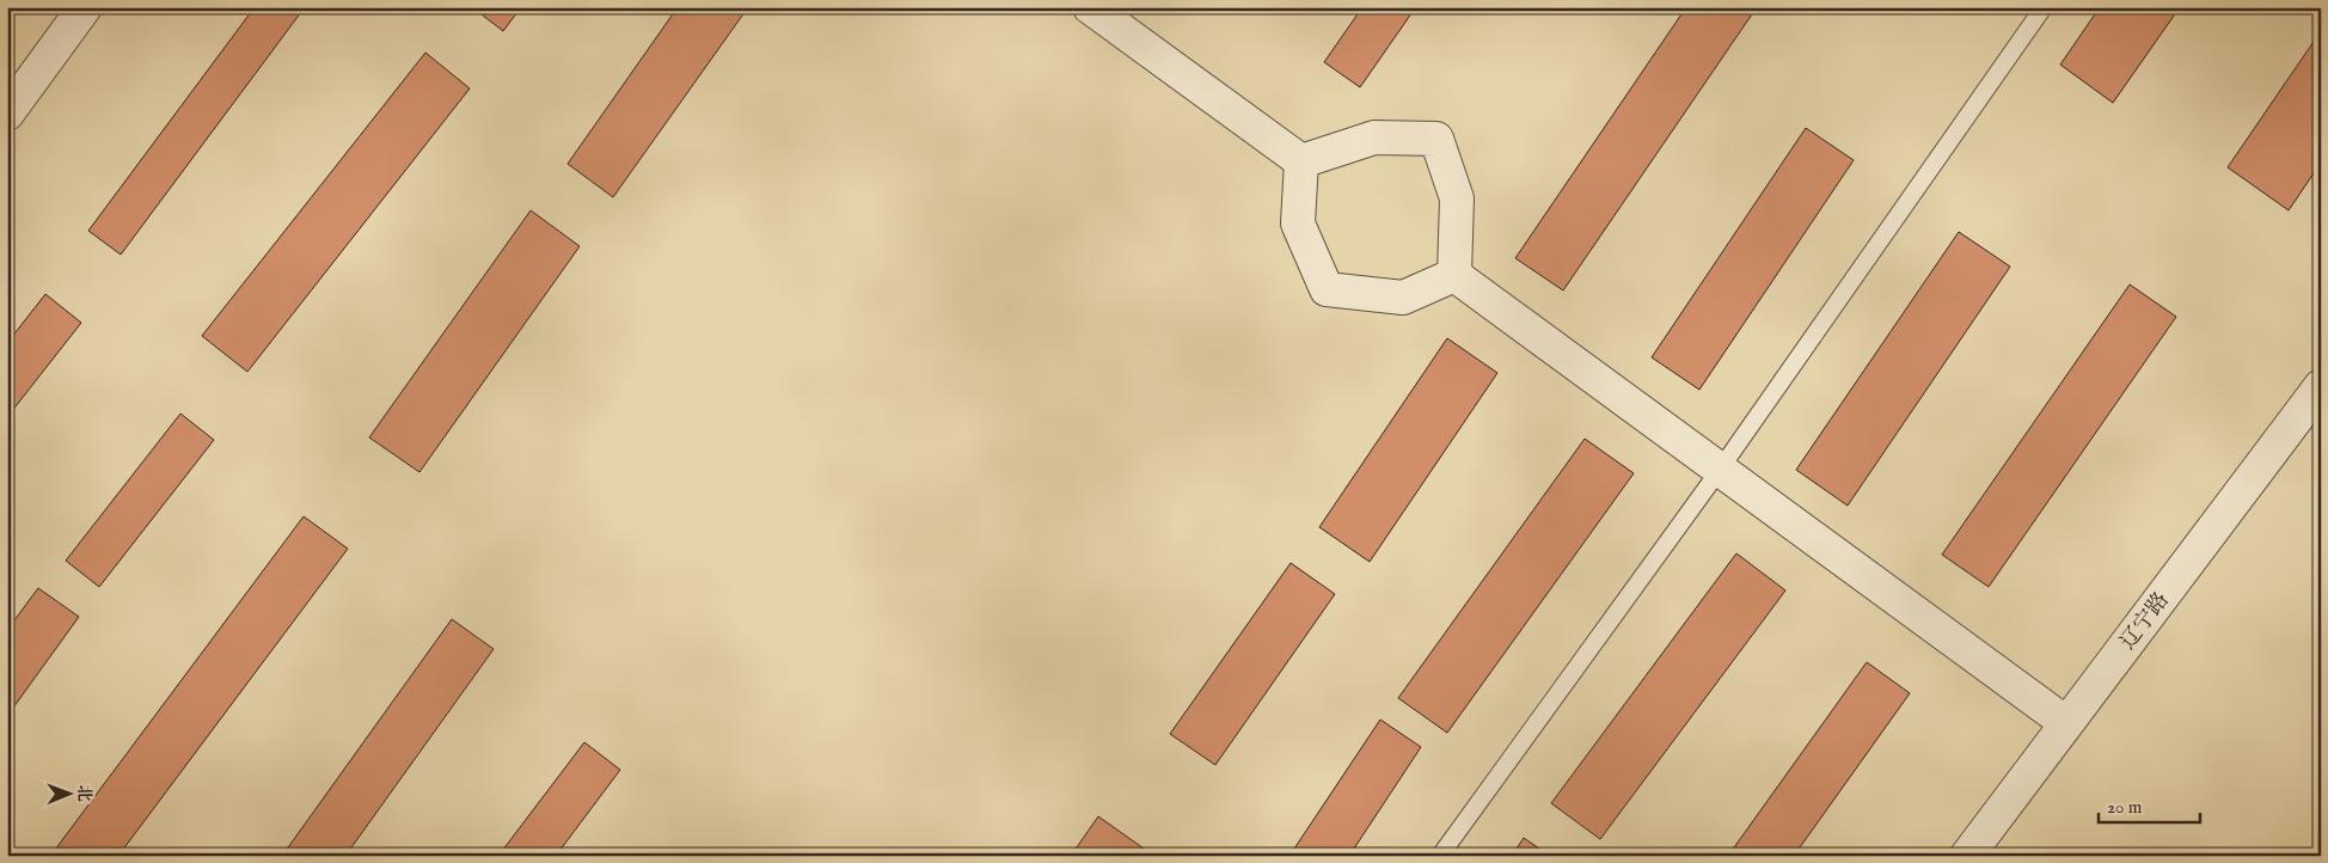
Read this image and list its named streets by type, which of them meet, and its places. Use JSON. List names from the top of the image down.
{
  "streets": {
    "street": ["辽宁路"]
  },
  "scale_bar": "20 m",
  "north": "right"
}
